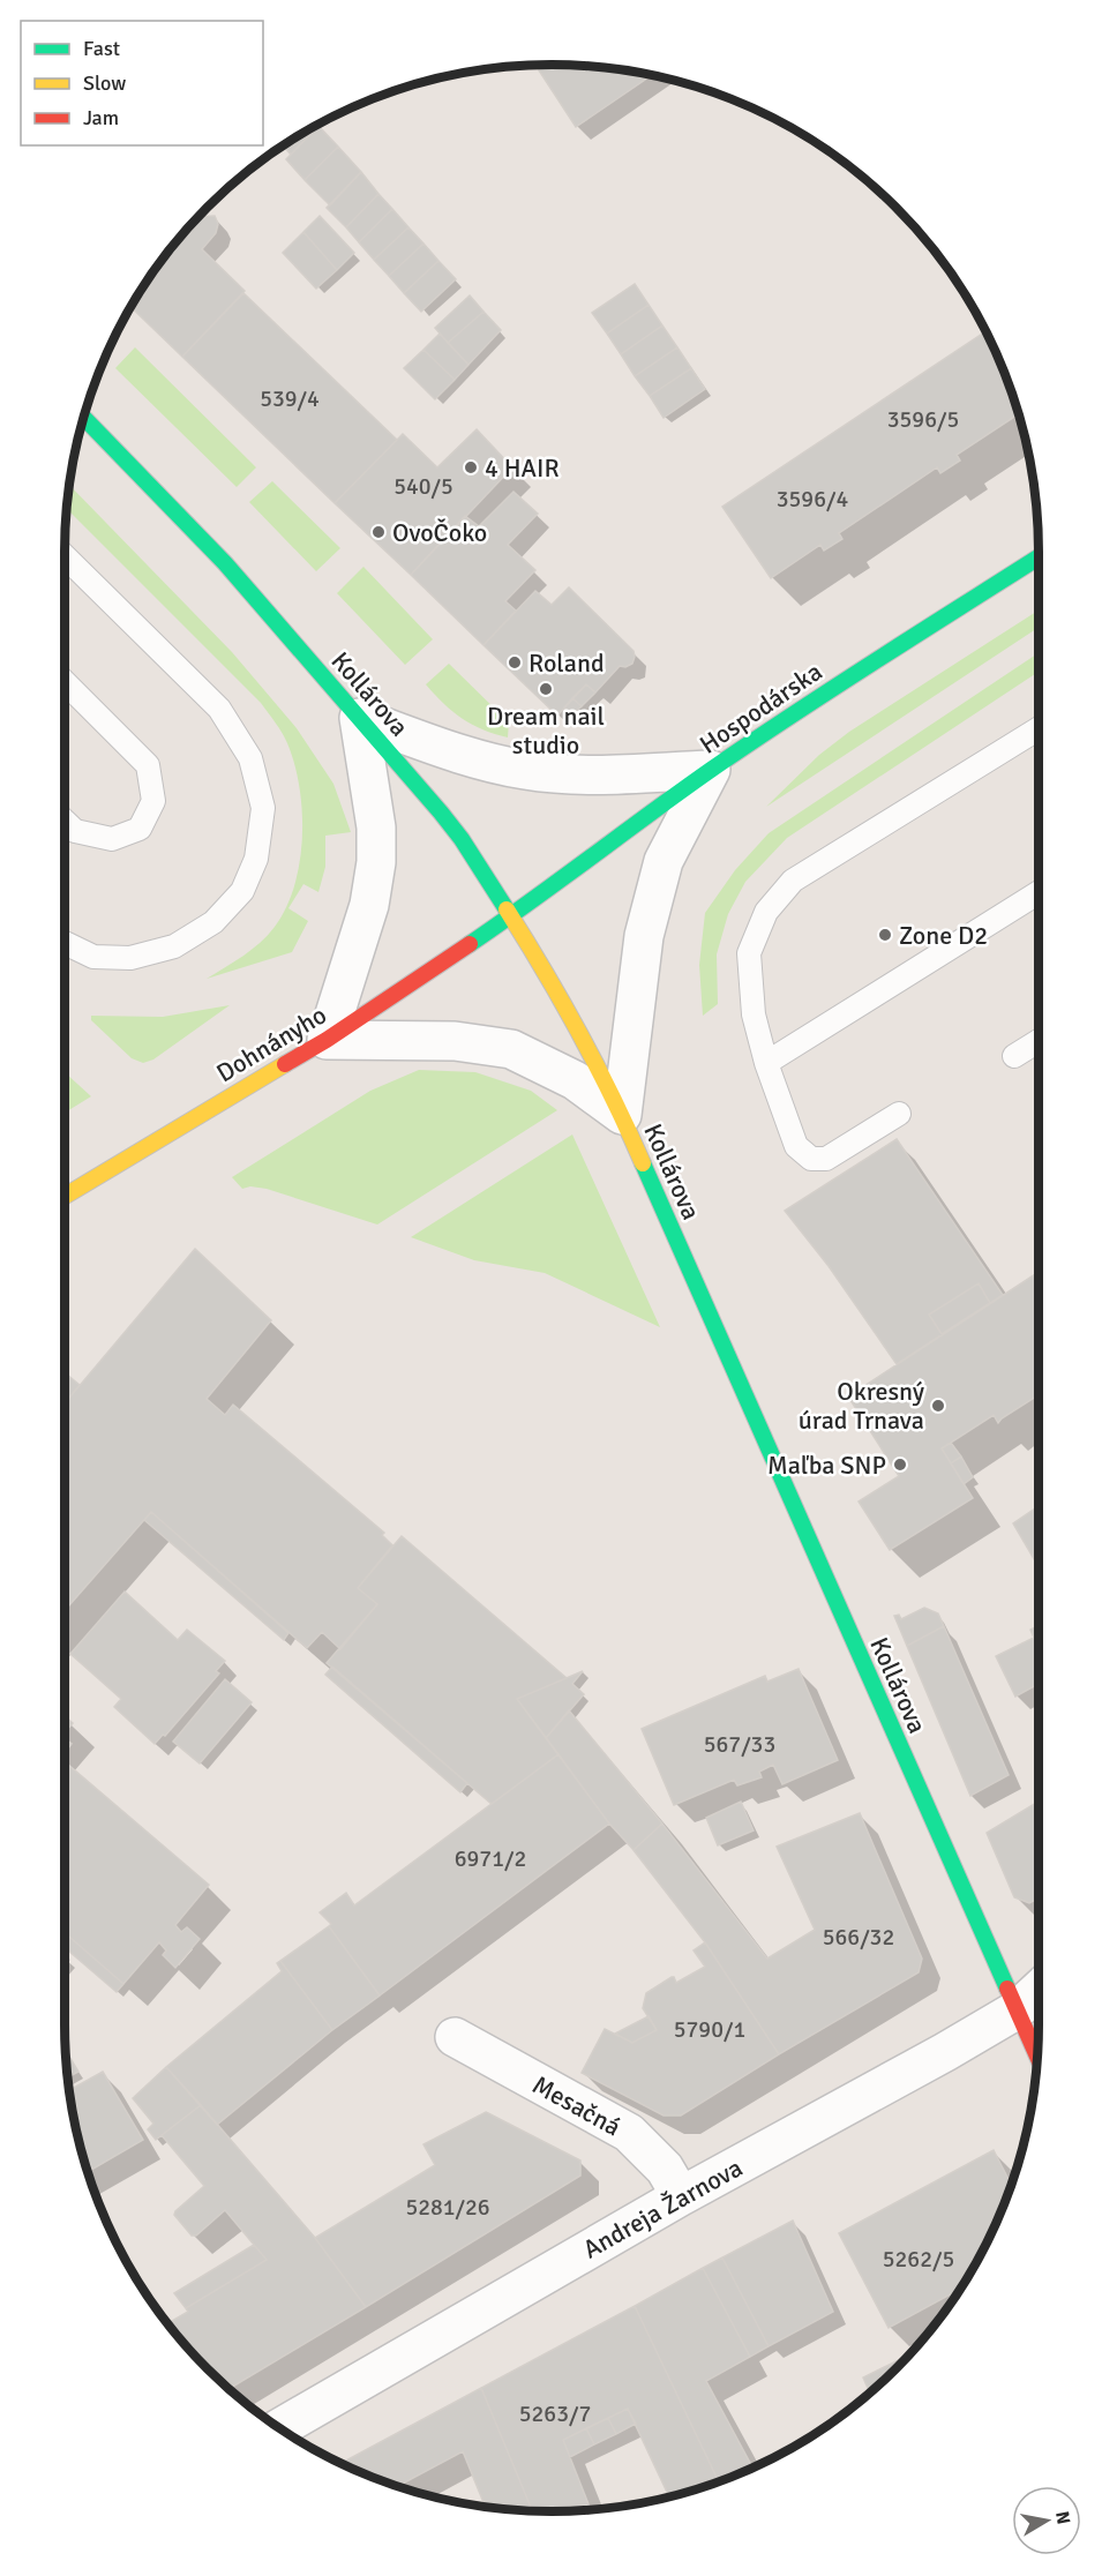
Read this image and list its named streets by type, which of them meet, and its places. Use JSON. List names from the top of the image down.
{
  "streets": {
    "street": [
      "Kollárova",
      "Hospodárska",
      "Dohnányho",
      "Mesačná",
      "Andreja Žarnova"
    ]
  },
  "crossings": [
    ["Kollárova", "Hospodárska"],
    ["Kollárova", "Dohnányho"],
    ["Kollárova", "Andreja Žarnova"],
    ["Hospodárska", "Dohnányho"],
    ["Mesačná", "Andreja Žarnova"]
  ],
  "places": [
    "4 HAIR",
    "OvoČoko",
    "Roland",
    "Dream nail studio",
    "Zone D2",
    "Okresný úrad Trnava",
    "Maľba SNP"
  ],
  "house_numbers": [
    "539/4",
    "3596/5",
    "540/5",
    "3596/4",
    "567/33",
    "6971/2",
    "566/32",
    "5790/1",
    "5281/26",
    "5262/5",
    "5263/7"
  ],
  "legend": ["Fast", "Slow", "Jam"],
  "north": "right"
}
